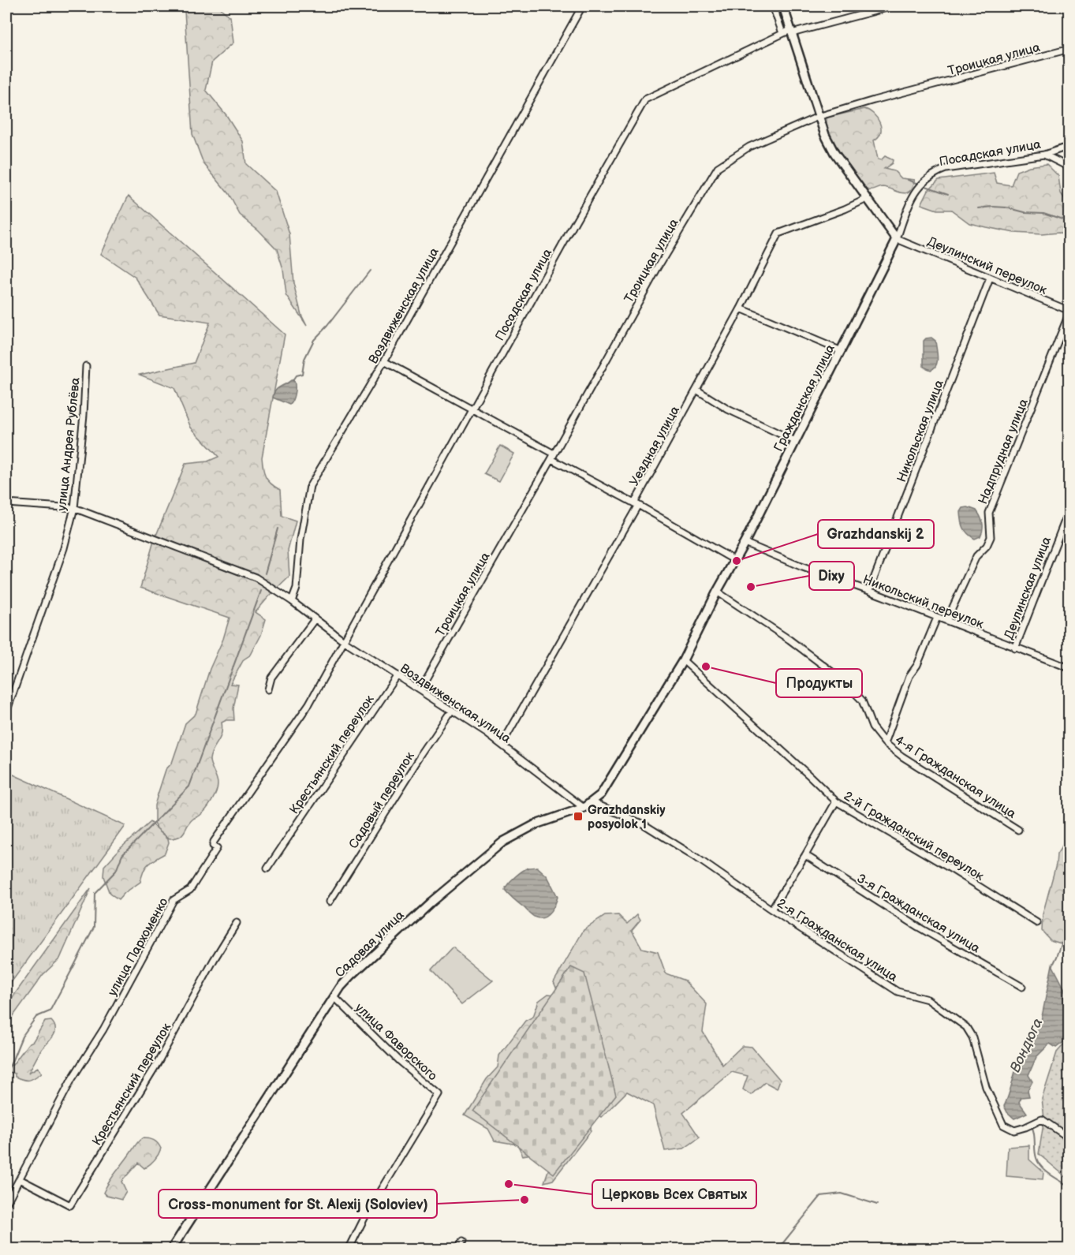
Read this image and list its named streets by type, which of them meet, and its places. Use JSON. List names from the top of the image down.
{
  "streets": {
    "street": [
      "Троицкая улица",
      "Посадская улица",
      "Деулинский переулок",
      "Воздвиженская улица",
      "Гражданская улица",
      "Никольская улица",
      "улица Андрея Рублёва",
      "Уездная улица",
      "Надпрудная улица",
      "Деулинская улица",
      "Никольский переулок",
      "Крестьянский переулок",
      "4-я Гражданская улица",
      "Садовый переулок",
      "2-й Гражданский переулок",
      "3-я Гражданская улица",
      "2-я Гражданская улица",
      "Садовая улица",
      "улица Пархоменко",
      "улица Фаворского"
    ]
  },
  "crossings": [
    ["Троицкая улица", "Воздвиженская улица"],
    ["Посадская улица", "Деулинский переулок"],
    ["Посадская улица", "Воздвиженская улица"],
    ["Посадская улица", "Гражданская улица"],
    ["Посадская улица", "улица Пархоменко"],
    ["Деулинский переулок", "Гражданская улица"],
    ["Деулинский переулок", "Никольская улица"],
    ["Деулинский переулок", "Надпрудная улица"],
    ["Воздвиженская улица", "Уездная улица"],
    ["Воздвиженская улица", "Крестьянский переулок"],
    ["Воздвиженская улица", "Садовый переулок"],
    ["Воздвиженская улица", "Садовая улица"],
    ["Воздвиженская улица", "улица Пархоменко"],
    ["Гражданская улица", "Никольский переулок"],
    ["Гражданская улица", "4-я Гражданская улица"],
    ["Гражданская улица", "2-й Гражданский переулок"],
    ["Гражданская улица", "Садовая улица"],
    ["Никольская улица", "Никольский переулок"],
    ["Надпрудная улица", "Никольский переулок"],
    ["Деулинская улица", "Никольский переулок"],
    ["Крестьянский переулок", "улица Пархоменко"],
    ["2-я Гражданская улица", "Садовая улица"],
    ["Садовая улица", "улица Фаворского"]
  ],
  "water": ["Вондюга"],
  "places": {
    "other": [
      "Grazhdanskij 2",
      "Dixy",
      "Продукты",
      "Церковь Всех Святых",
      "Cross-monument for St. Alexij (Soloviev)"
    ],
    "transit": ["Grazhdanskiy posyolok 1"]
  }
}
